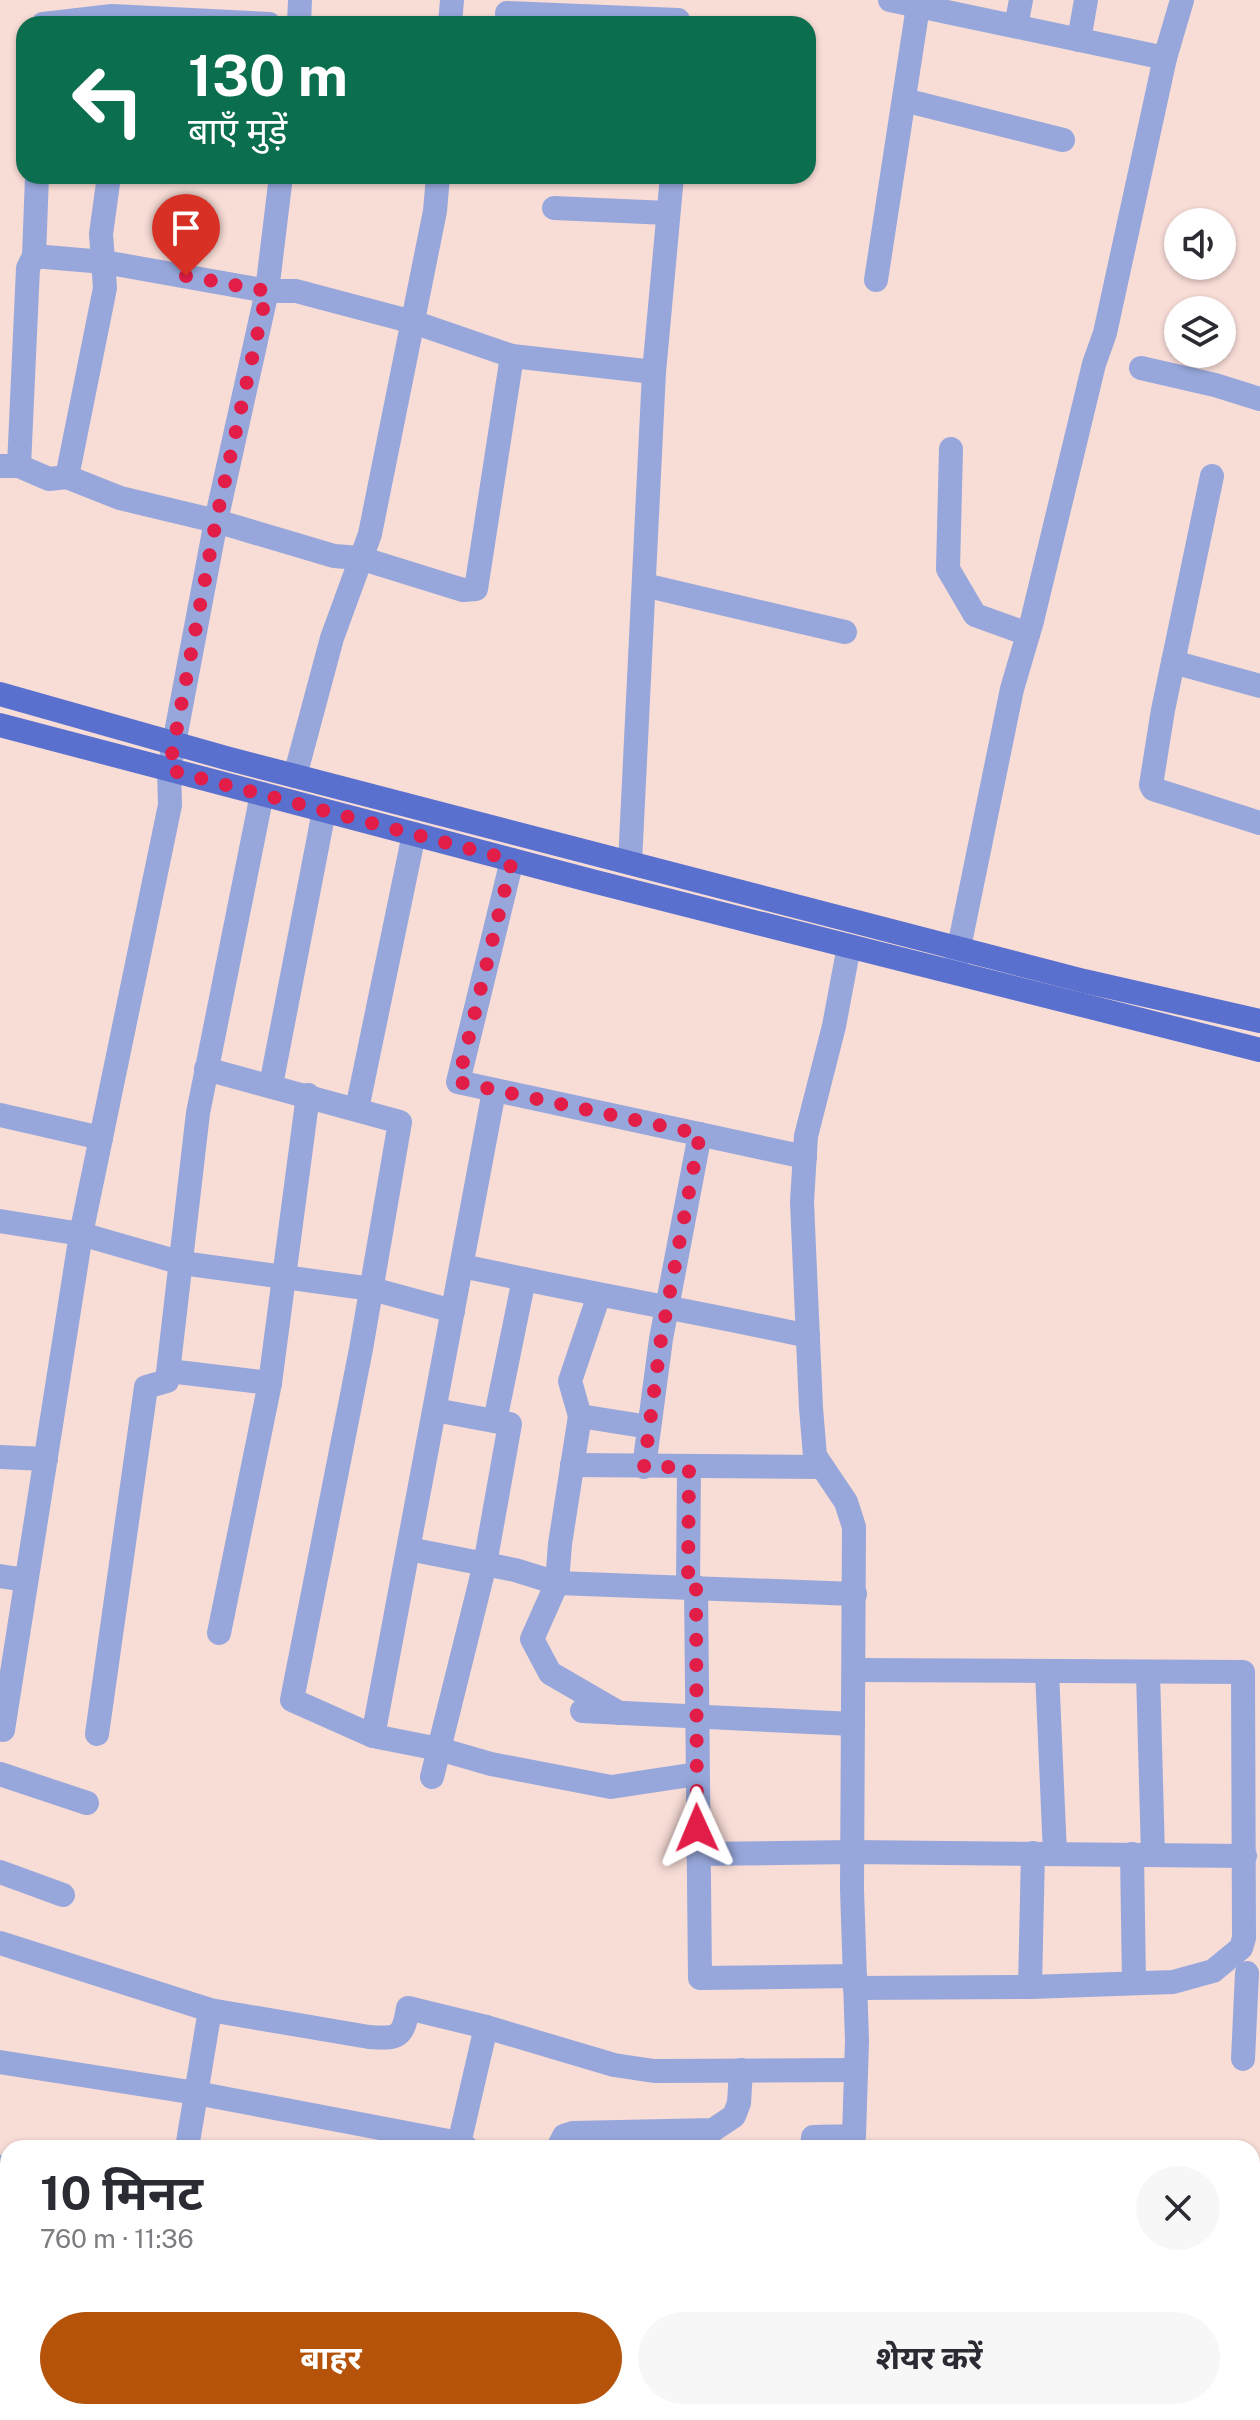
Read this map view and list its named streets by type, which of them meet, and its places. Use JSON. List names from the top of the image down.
{
  "page": {
    "turn": ["130 m", "बाएँ मुड़ें"],
    "heading": ["10 मिनट", "760 m · 11:36"],
    "buttons": ["बाहर", "शेयर करें"]
  }
}
